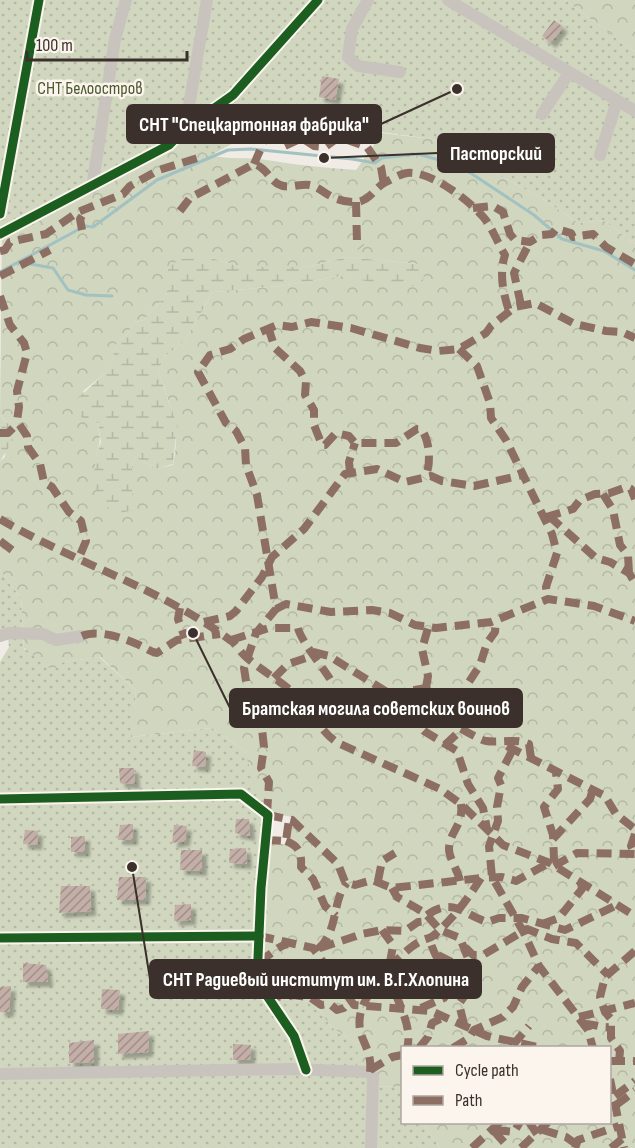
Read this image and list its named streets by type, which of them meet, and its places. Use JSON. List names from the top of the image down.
{
  "parks": ["СНТ Белоостров"],
  "places": [
    "СНТ \"Спецкартонная фабрика\"",
    "Пасторский",
    "Братская могила советских воинов",
    "СНТ Радиевый институт им. В.Г.Хлопина"
  ],
  "legend": ["Cycle path", "Path"],
  "scale_bar": "100 m"
}
